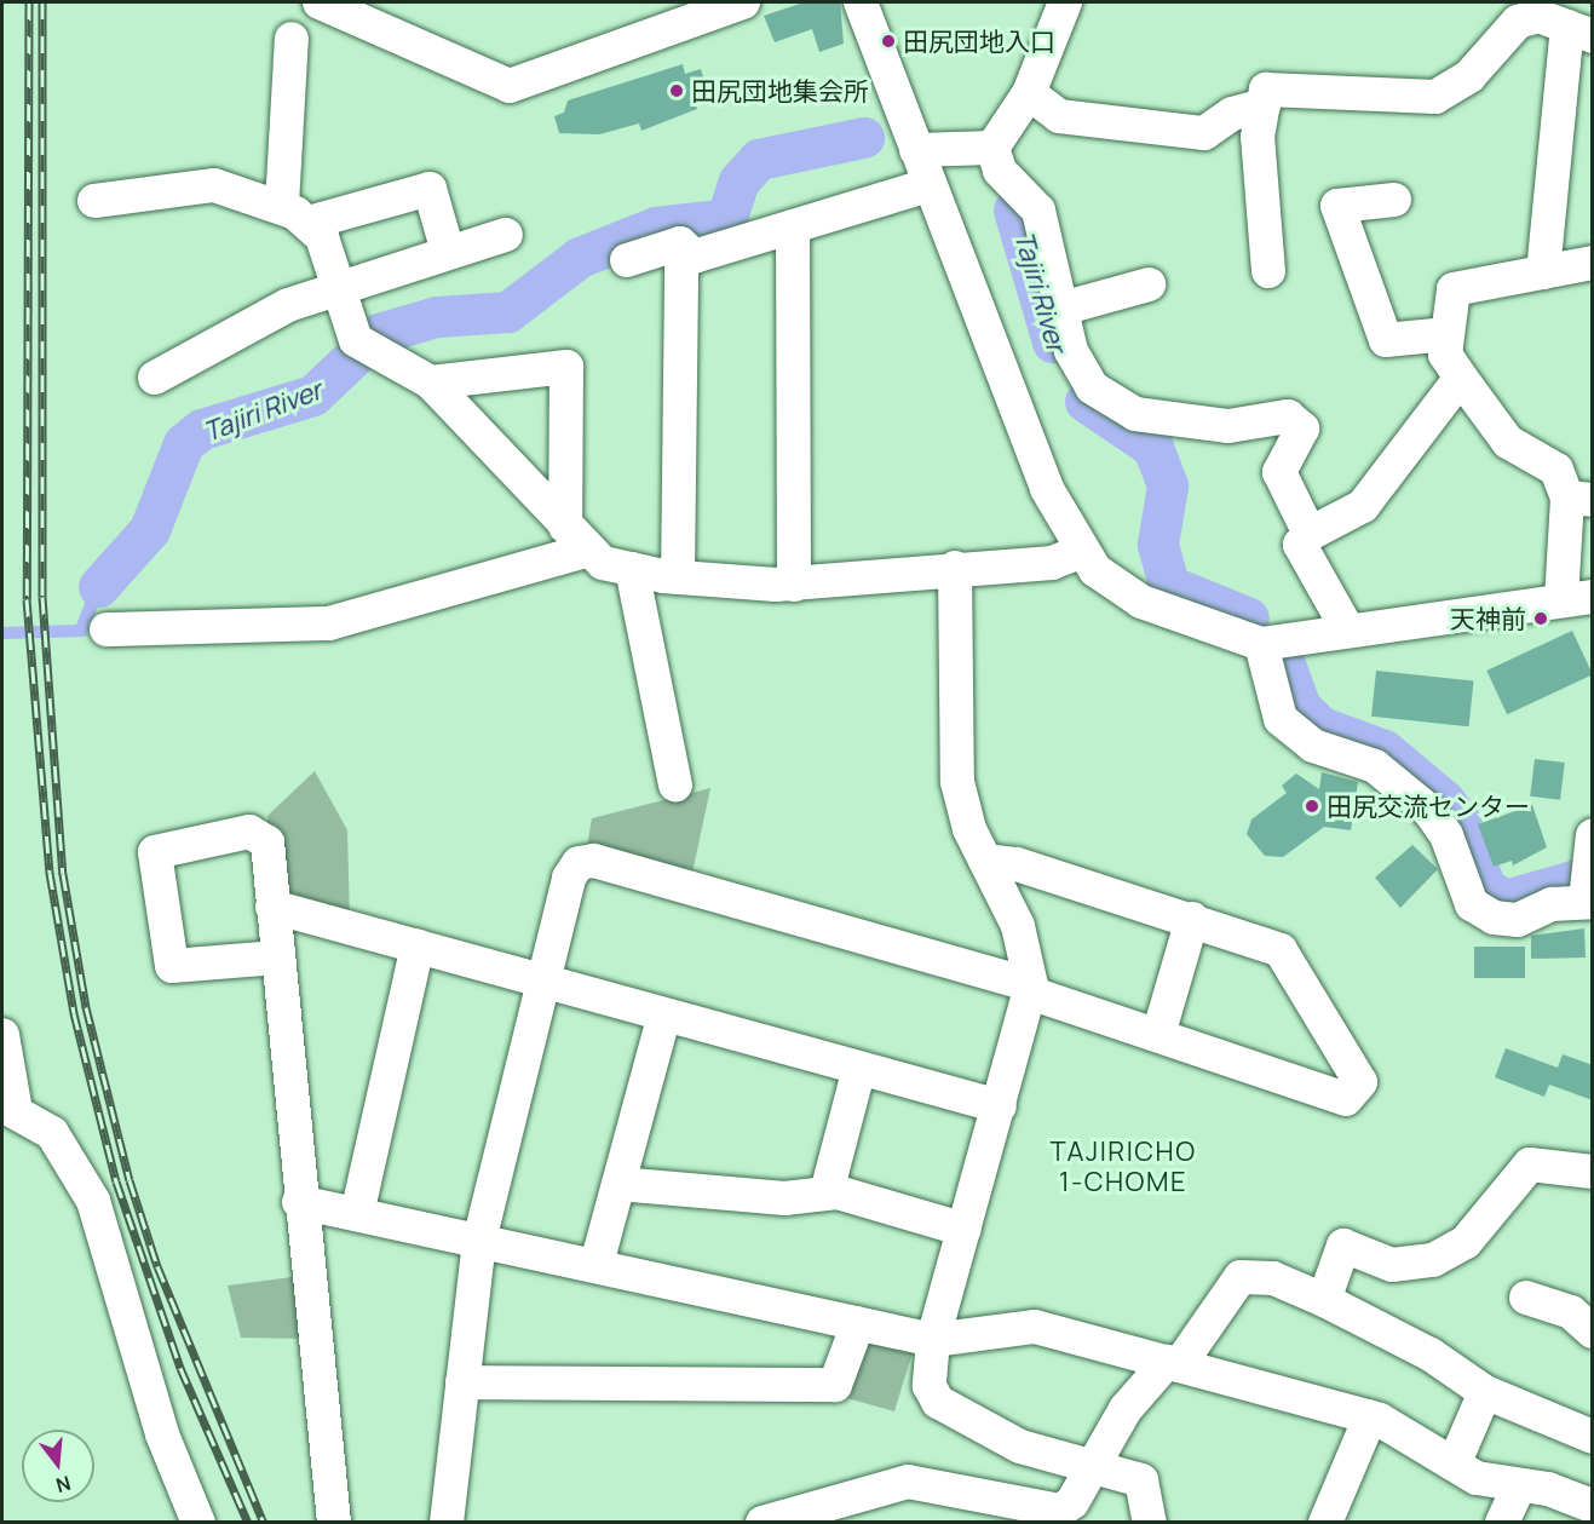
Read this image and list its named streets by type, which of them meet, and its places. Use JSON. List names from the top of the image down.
{
  "districts": ["TAJIRICHO 1-CHOME"],
  "water": ["Tajiri River"],
  "places": [
    "田尻団地入口",
    "田尻団地集会所",
    "天神前",
    "田尻交流センター"
  ],
  "north": "bottom"
}
